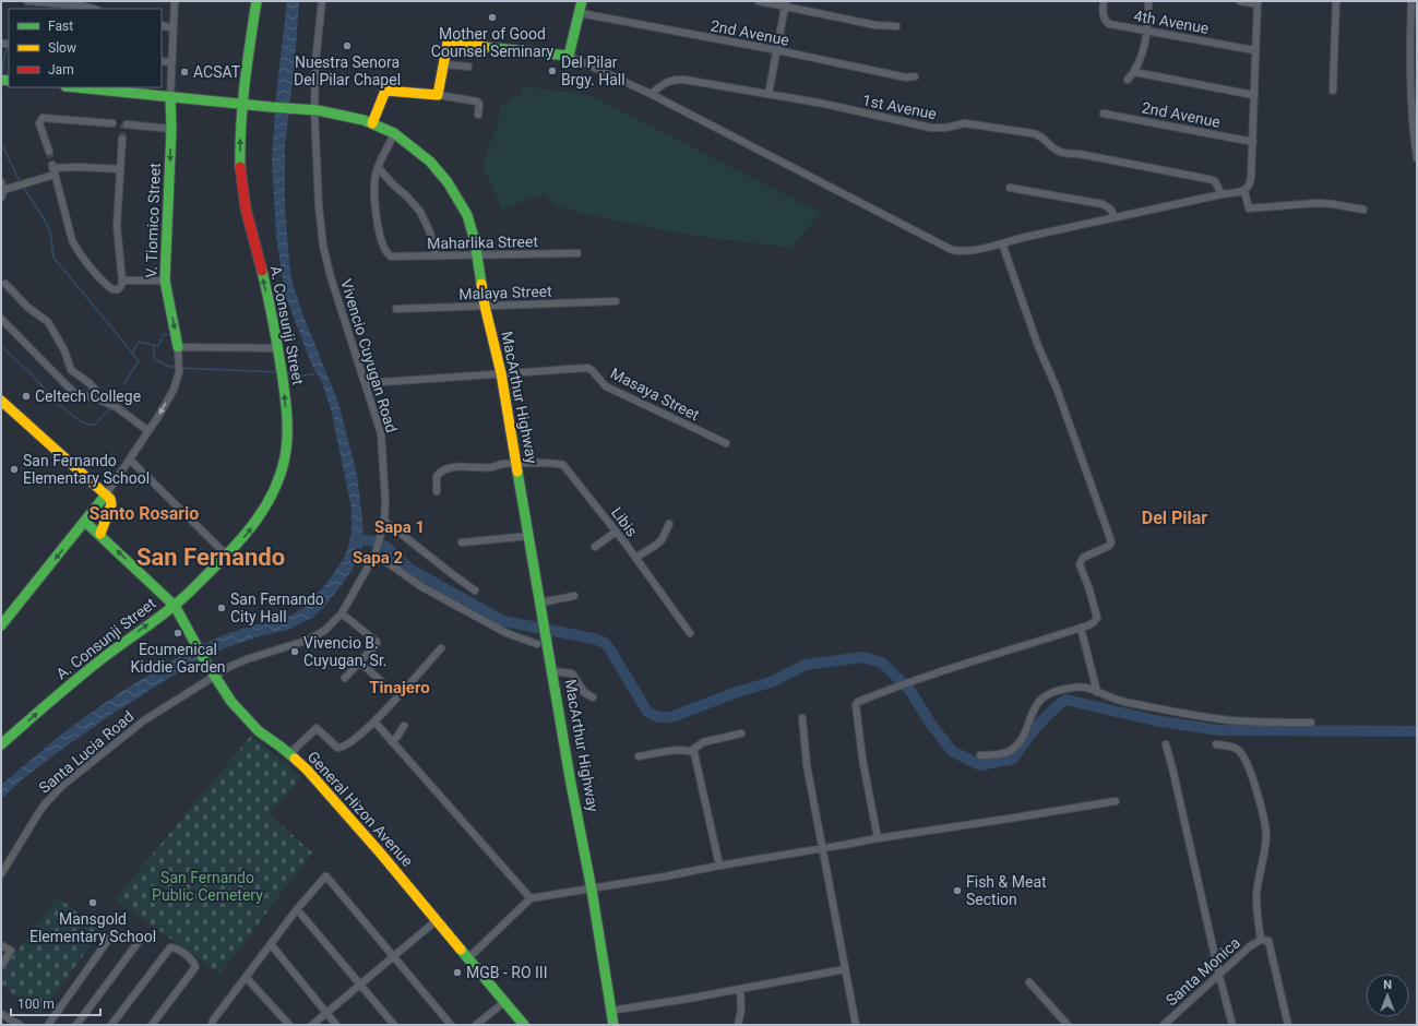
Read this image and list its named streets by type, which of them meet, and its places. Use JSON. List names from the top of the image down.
{
  "streets": {
    "main road": [
      "V. Tiomico Street",
      "A. Consunji Street",
      "MacArthur Highway",
      "General Hizon Avenue"
    ],
    "street": [
      "4th Avenue",
      "2nd Avenue",
      "1st Avenue",
      "Maharlika Street",
      "Malaya Street",
      "Vivencio Cuyugan Road",
      "Masaya Street",
      "Libis",
      "Santa Lucia Road",
      "Santa Monica"
    ]
  },
  "crossings": [
    ["V. Tiomico Street", "MacArthur Highway"],
    ["V. Tiomico Street", "General Hizon Avenue"],
    ["Maharlika Street", "MacArthur Highway"],
    ["Malaya Street", "MacArthur Highway"],
    ["A. Consunji Street", "MacArthur Highway"],
    ["A. Consunji Street", "General Hizon Avenue"],
    ["Vivencio Cuyugan Road", "Masaya Street"],
    ["Vivencio Cuyugan Road", "MacArthur Highway"],
    ["Vivencio Cuyugan Road", "Santa Lucia Road"],
    ["Vivencio Cuyugan Road", "General Hizon Avenue"],
    ["Masaya Street", "MacArthur Highway"],
    ["MacArthur Highway", "Libis"],
    ["Santa Lucia Road", "General Hizon Avenue"]
  ],
  "one_way": ["V. Tiomico Street", "A. Consunji Street"],
  "districts": [
    "Santo Rosario",
    "Del Pilar",
    "Sapa 1",
    "San Fernando",
    "Sapa 2",
    "Tinajero"
  ],
  "parks": ["San Fernando Public Cemetery"],
  "places": [
    "Mother of Good Counsel Seminary",
    "Nuestra Senora Del Pilar Chapel",
    "Del Pilar Brgy. Hall",
    "ACSAT",
    "Celtech College",
    "San Fernando Elementary School",
    "San Fernando City Hall",
    "Ecumenical Kiddie Garden",
    "Vivencio B. Cuyugan, Sr.",
    "Fish & Meat Section",
    "Mansgold Elementary School",
    "MGB - RO III"
  ],
  "legend": ["Fast", "Slow", "Jam"],
  "scale_bar": "100 m",
  "north": "top"
}
